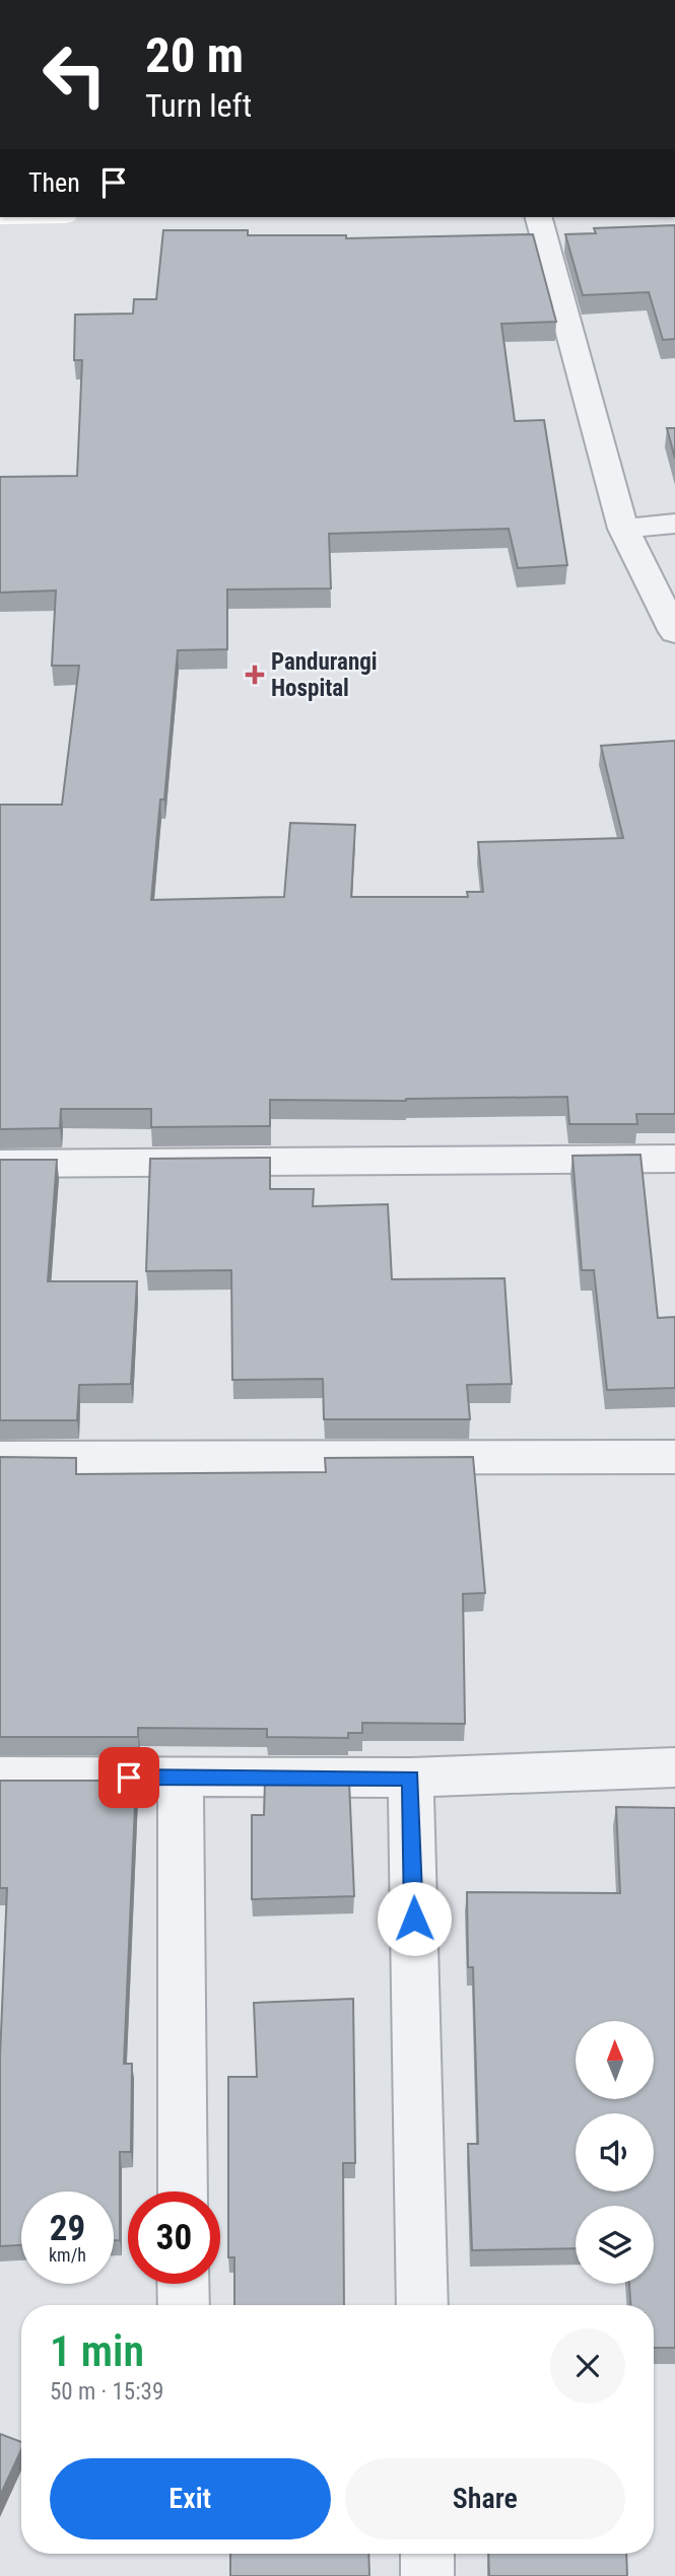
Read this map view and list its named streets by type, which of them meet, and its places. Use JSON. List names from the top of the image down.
{
  "places": {
    "health": ["Pandurangi Hospital"]
  },
  "north": "top",
  "page": {
    "turn": ["20 m", "Turn left"],
    "then": "Then",
    "speed": "29 km/h",
    "limit": "30",
    "heading": ["1 min", "50 m · 15:39"],
    "buttons": ["Exit", "Share"]
  }
}
